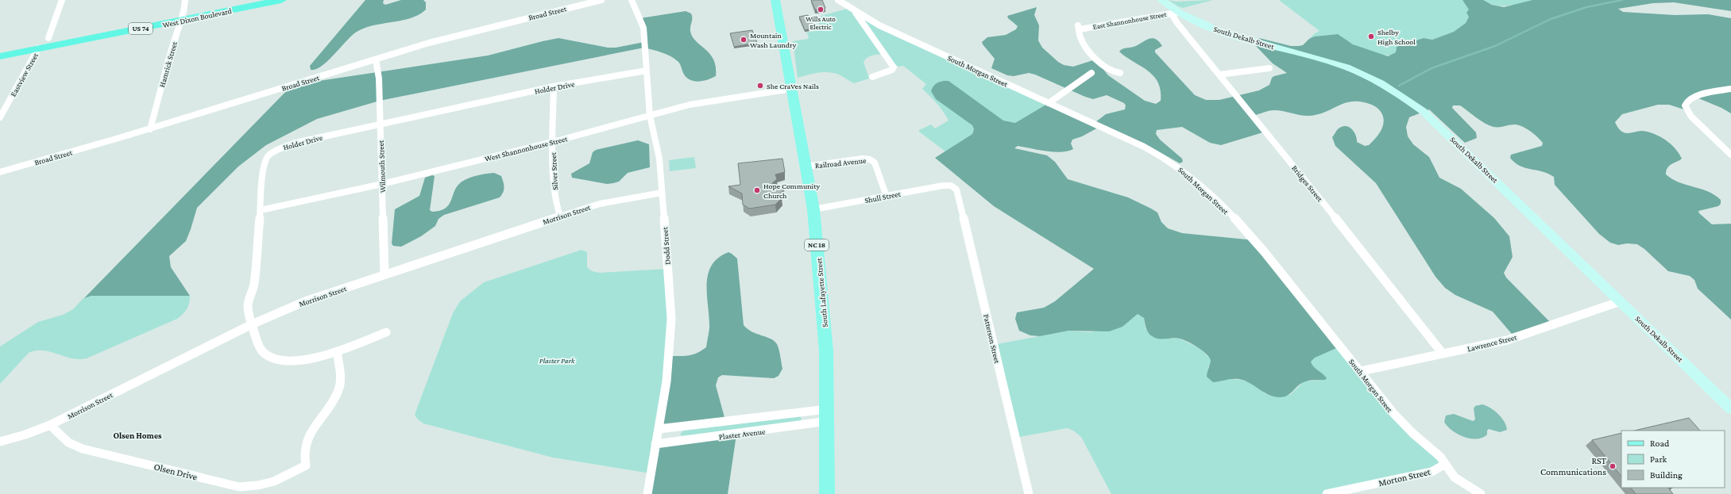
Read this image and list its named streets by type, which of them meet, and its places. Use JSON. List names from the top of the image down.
{
  "streets": {
    "highway": ["West Dixon Boulevard", "US 74"],
    "main road": ["South Dekalb Street", "NC 18", "South Lafayette Street"],
    "street": [
      "Broad Street",
      "East Shannonhouse Street",
      "Hamrick Street",
      "South Morgan Street",
      "Eastview Street",
      "Holder Drive",
      "West Shannonhouse Street",
      "Railroad Avenue",
      "Wilmouth Street",
      "Silver Street",
      "Bridges Street",
      "Shull Street",
      "Morrison Street",
      "Dodd Street",
      "Patterson Street",
      "Lawrence Street",
      "Plaster Avenue",
      "Olsen Drive",
      "Morton Street"
    ]
  },
  "crossings": [
    ["Broad Street", "Hamrick Street"],
    ["Broad Street", "Wilmouth Street"],
    ["West Dixon Boulevard", "Hamrick Street"],
    ["West Dixon Boulevard", "Eastview Street"],
    ["East Shannonhouse Street", "South Dekalb Street"],
    ["East Shannonhouse Street", "Bridges Street"],
    ["South Dekalb Street", "Bridges Street"],
    ["South Dekalb Street", "Lawrence Street"],
    ["South Morgan Street", "Lawrence Street"],
    ["South Morgan Street", "Morton Street"],
    ["Holder Drive", "West Shannonhouse Street"],
    ["Holder Drive", "Wilmouth Street"],
    ["Holder Drive", "Silver Street"],
    ["Holder Drive", "Morrison Street"],
    ["Holder Drive", "Dodd Street"],
    ["Holder Drive", "Olsen Drive"],
    ["West Shannonhouse Street", "Wilmouth Street"],
    ["West Shannonhouse Street", "Silver Street"],
    ["West Shannonhouse Street", "Dodd Street"],
    ["West Shannonhouse Street", "South Lafayette Street"],
    ["Railroad Avenue", "Shull Street"],
    ["Railroad Avenue", "South Lafayette Street"],
    ["Wilmouth Street", "Morrison Street"],
    ["Silver Street", "Morrison Street"],
    ["Bridges Street", "Lawrence Street"],
    ["Shull Street", "South Lafayette Street"],
    ["Shull Street", "Patterson Street"],
    ["Morrison Street", "Dodd Street"],
    ["Morrison Street", "Olsen Drive"],
    ["Dodd Street", "Plaster Avenue"],
    ["South Lafayette Street", "Plaster Avenue"]
  ],
  "districts": ["Olsen Homes"],
  "parks": ["Plaster Park"],
  "places": [
    "Wills Auto Electric",
    "Shelby High School",
    "Mountain Wash Laundry",
    "She CraVes Nails",
    "Hope Community Church",
    "RST Communications"
  ],
  "legend": ["Road", "Park", "Building"]
}
